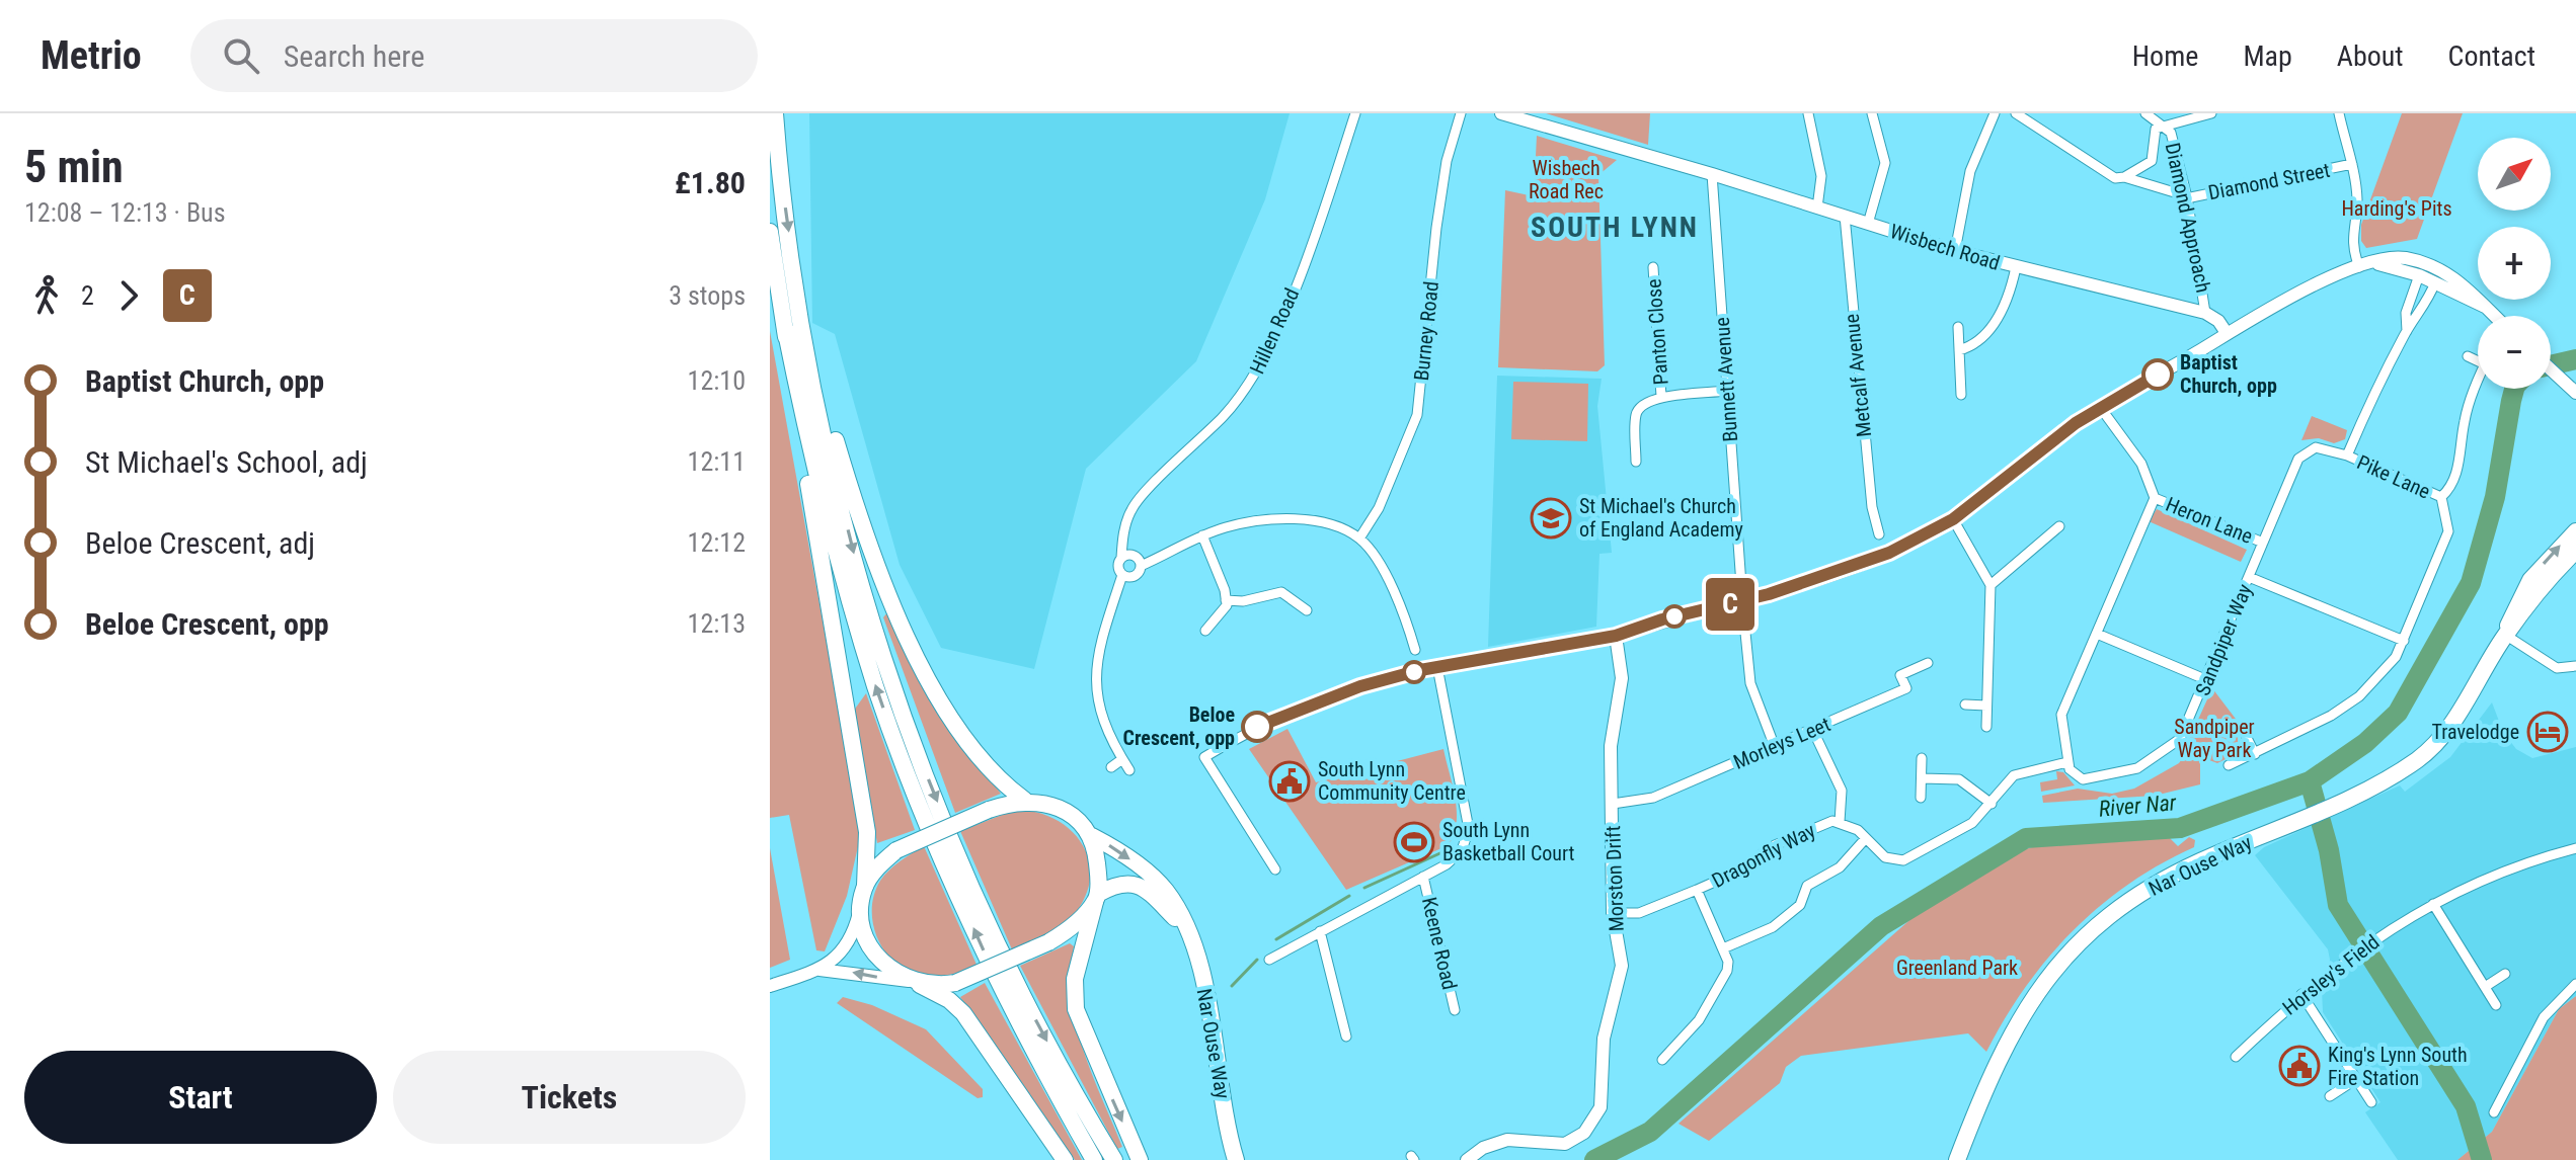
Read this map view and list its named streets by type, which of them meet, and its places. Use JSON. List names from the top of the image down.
{
  "streets": {
    "main road": ["Nar Ouse Way"],
    "street": [
      "Diamond Street",
      "Diamond Approach",
      "Wisbech Road",
      "Hillen Road",
      "Burney Road",
      "Panton Close",
      "Metcalf Avenue",
      "Bunnett Avenue",
      "Pike Lane",
      "Heron Lane",
      "Sandpiper Way",
      "Morleys Leet",
      "Dragonfly Way",
      "Morston Drift",
      "Keene Road",
      "Horsley's Field"
    ]
  },
  "crossings": [
    ["Diamond Street", "Diamond Approach"],
    ["Diamond Approach", "Wisbech Road"],
    ["Wisbech Road", "Metcalf Avenue"],
    ["Wisbech Road", "Bunnett Avenue"],
    ["Panton Close", "Bunnett Avenue"],
    ["Pike Lane", "Sandpiper Way"],
    ["Heron Lane", "Sandpiper Way"],
    ["Sandpiper Way", "Dragonfly Way"],
    ["Morleys Leet", "Morston Drift"],
    ["Dragonfly Way", "Morston Drift"]
  ],
  "districts": ["SOUTH LYNN"],
  "water": ["River Nar"],
  "parks": [
    "Wisbech Road Rec",
    "Harding's Pits",
    "Sandpiper Way Park",
    "Greenland Park"
  ],
  "places": {
    "other": ["Baptist Church, opp", "Beloe Crescent, opp"],
    "school or university": ["St Michael's Church of England Academy"],
    "hotel": ["Travelodge"],
    "public building": ["South Lynn Community Centre", "King's Lynn South Fire Station"],
    "sports": ["South Lynn Basketball Court"]
  },
  "lines": ["bus line C"],
  "north": "top right",
  "page": {
    "header": "Metrio",
    "search": "Search here",
    "nav": [
      "Home",
      "Map",
      "About",
      "Contact"
    ],
    "heading": ["5 min", "12:08 – 12:13 · Bus", "£1.80"],
    "on_map": "C",
    "map_buttons": ["+", "−"],
    "legs": ["2", "C", "3 stops"],
    "list": [
      {
        "name": "Baptist Church, opp",
        "value": "12:10"
      },
      {
        "name": "St Michael's School, adj",
        "value": "12:11"
      },
      {
        "name": "Beloe Crescent, adj",
        "value": "12:12"
      },
      {
        "name": "Beloe Crescent, opp",
        "value": "12:13"
      }
    ],
    "buttons": ["Start", "Tickets"]
  }
}
